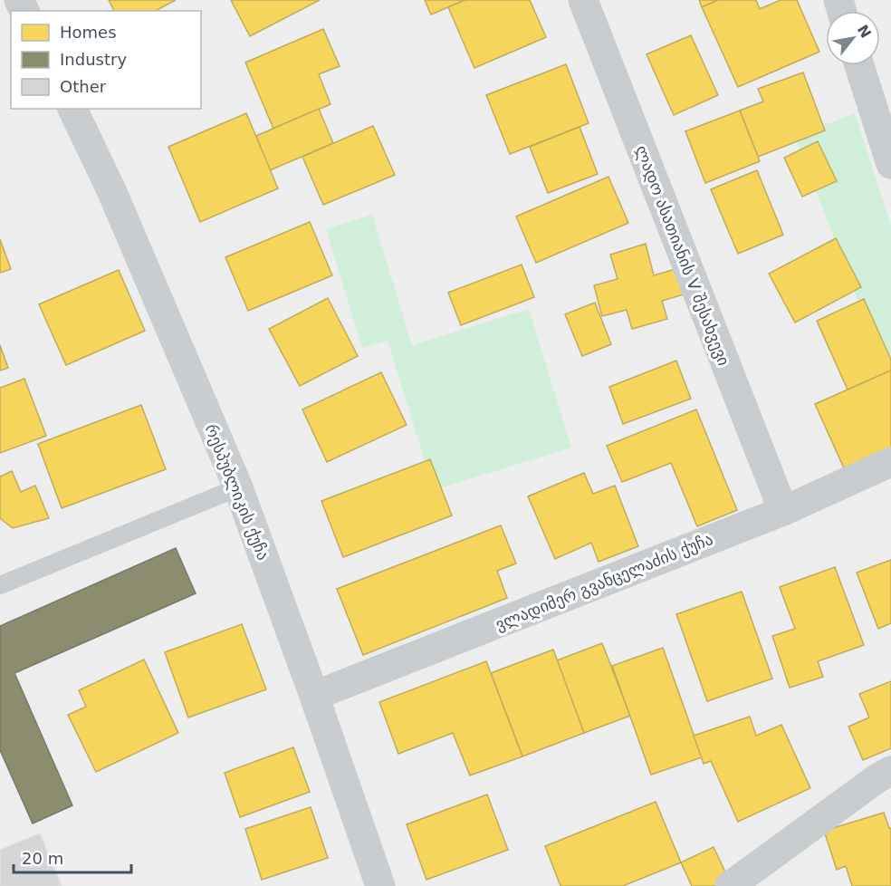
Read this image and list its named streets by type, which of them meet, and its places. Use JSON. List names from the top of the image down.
{
  "streets": {
    "street": ["ლადო ასათიანის V შესახვევი", "რესპუბლიკის ქუჩა", "ვლადიმერ გვანცელაძის ქუჩა"]
  },
  "crossings": [
    ["ლადო ასათიანის V შესახვევი", "ვლადიმერ გვანცელაძის ქუჩა"],
    ["რესპუბლიკის ქუჩა", "ვლადიმერ გვანცელაძის ქუჩა"]
  ],
  "legend": ["Homes", "Industry", "Other"],
  "scale_bar": "20 m",
  "north": "top right"
}
